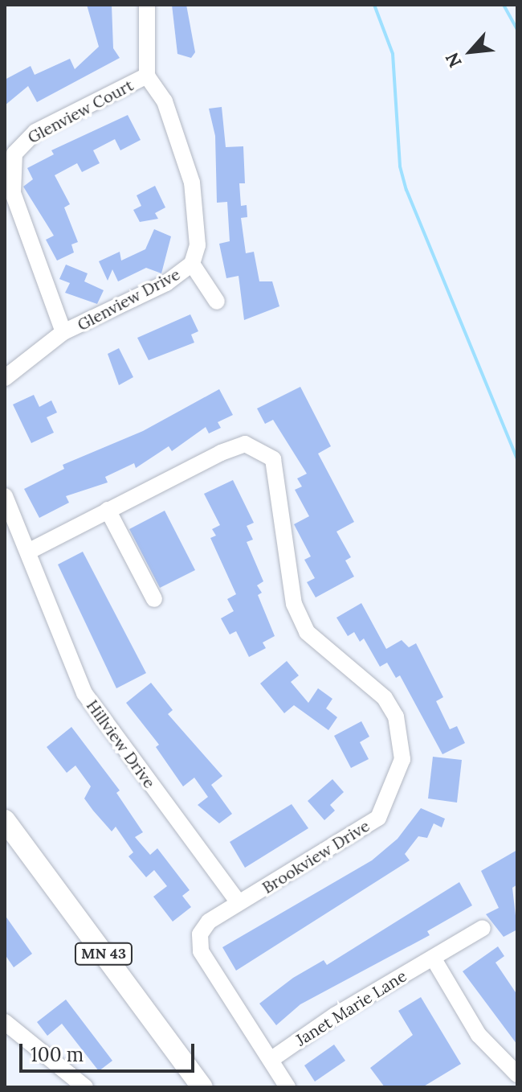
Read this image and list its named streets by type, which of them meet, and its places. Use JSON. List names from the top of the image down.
{
  "streets": {
    "main road": ["MN 43"],
    "street": [
      "Glenview Court",
      "Glenview Drive",
      "Hillview Drive",
      "Brookview Drive",
      "Janet Marie Lane"
    ]
  },
  "crossings": [
    ["Glenview Court", "Glenview Drive"],
    ["Hillview Drive", "Brookview Drive"],
    ["Brookview Drive", "Janet Marie Lane"]
  ],
  "scale_bar": "100 m",
  "north": "bottom left"
}
